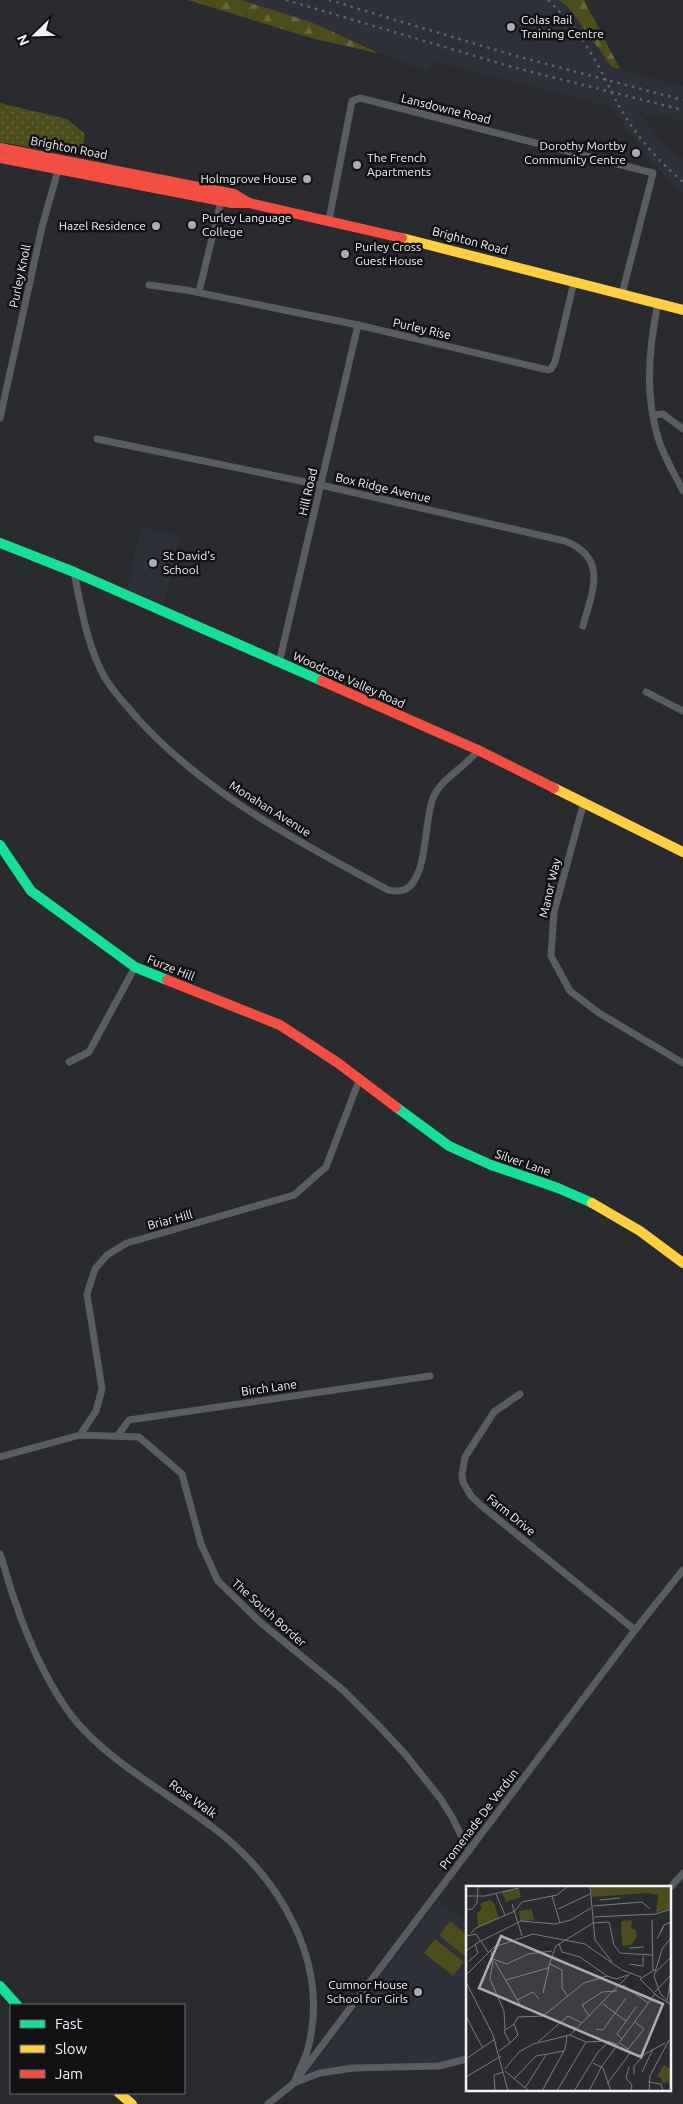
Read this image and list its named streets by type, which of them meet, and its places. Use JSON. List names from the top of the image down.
{
  "streets": {
    "main road": [
      "Brighton Road",
      "Woodcote Valley Road",
      "Furze Hill",
      "Silver Lane"
    ],
    "street": [
      "Lansdowne Road",
      "Purley Knoll",
      "Purley Rise",
      "Box Ridge Avenue",
      "Hill Road",
      "Monahan Avenue",
      "Manor Way",
      "Briar Hill",
      "Birch Lane",
      "Farm Drive",
      "The South Border",
      "Rose Walk",
      "Promenade De Verdun"
    ]
  },
  "crossings": [
    ["Lansdowne Road", "Brighton Road"],
    ["Brighton Road", "Purley Knoll"],
    ["Brighton Road", "Purley Rise"],
    ["Purley Rise", "Hill Road"],
    ["Box Ridge Avenue", "Hill Road"],
    ["Hill Road", "Woodcote Valley Road"],
    ["Woodcote Valley Road", "Monahan Avenue"],
    ["Woodcote Valley Road", "Manor Way"],
    ["Furze Hill", "Silver Lane"],
    ["Furze Hill", "Briar Hill"],
    ["Silver Lane", "Briar Hill"],
    ["Briar Hill", "The South Border"],
    ["Birch Lane", "The South Border"],
    ["Farm Drive", "Promenade De Verdun"],
    ["The South Border", "Promenade De Verdun"],
    ["Rose Walk", "Promenade De Verdun"]
  ],
  "places": [
    "Colas Rail Training Centre",
    "Dorothy Mortby Community Centre",
    "The French Apartments",
    "Holmgrove House",
    "Purley Language College",
    "Hazel Residence",
    "Purley Cross Guest House",
    "St David's School",
    "Cumnor House School for Girls"
  ],
  "legend": ["Fast", "Slow", "Jam"],
  "north": "bottom left"
}
